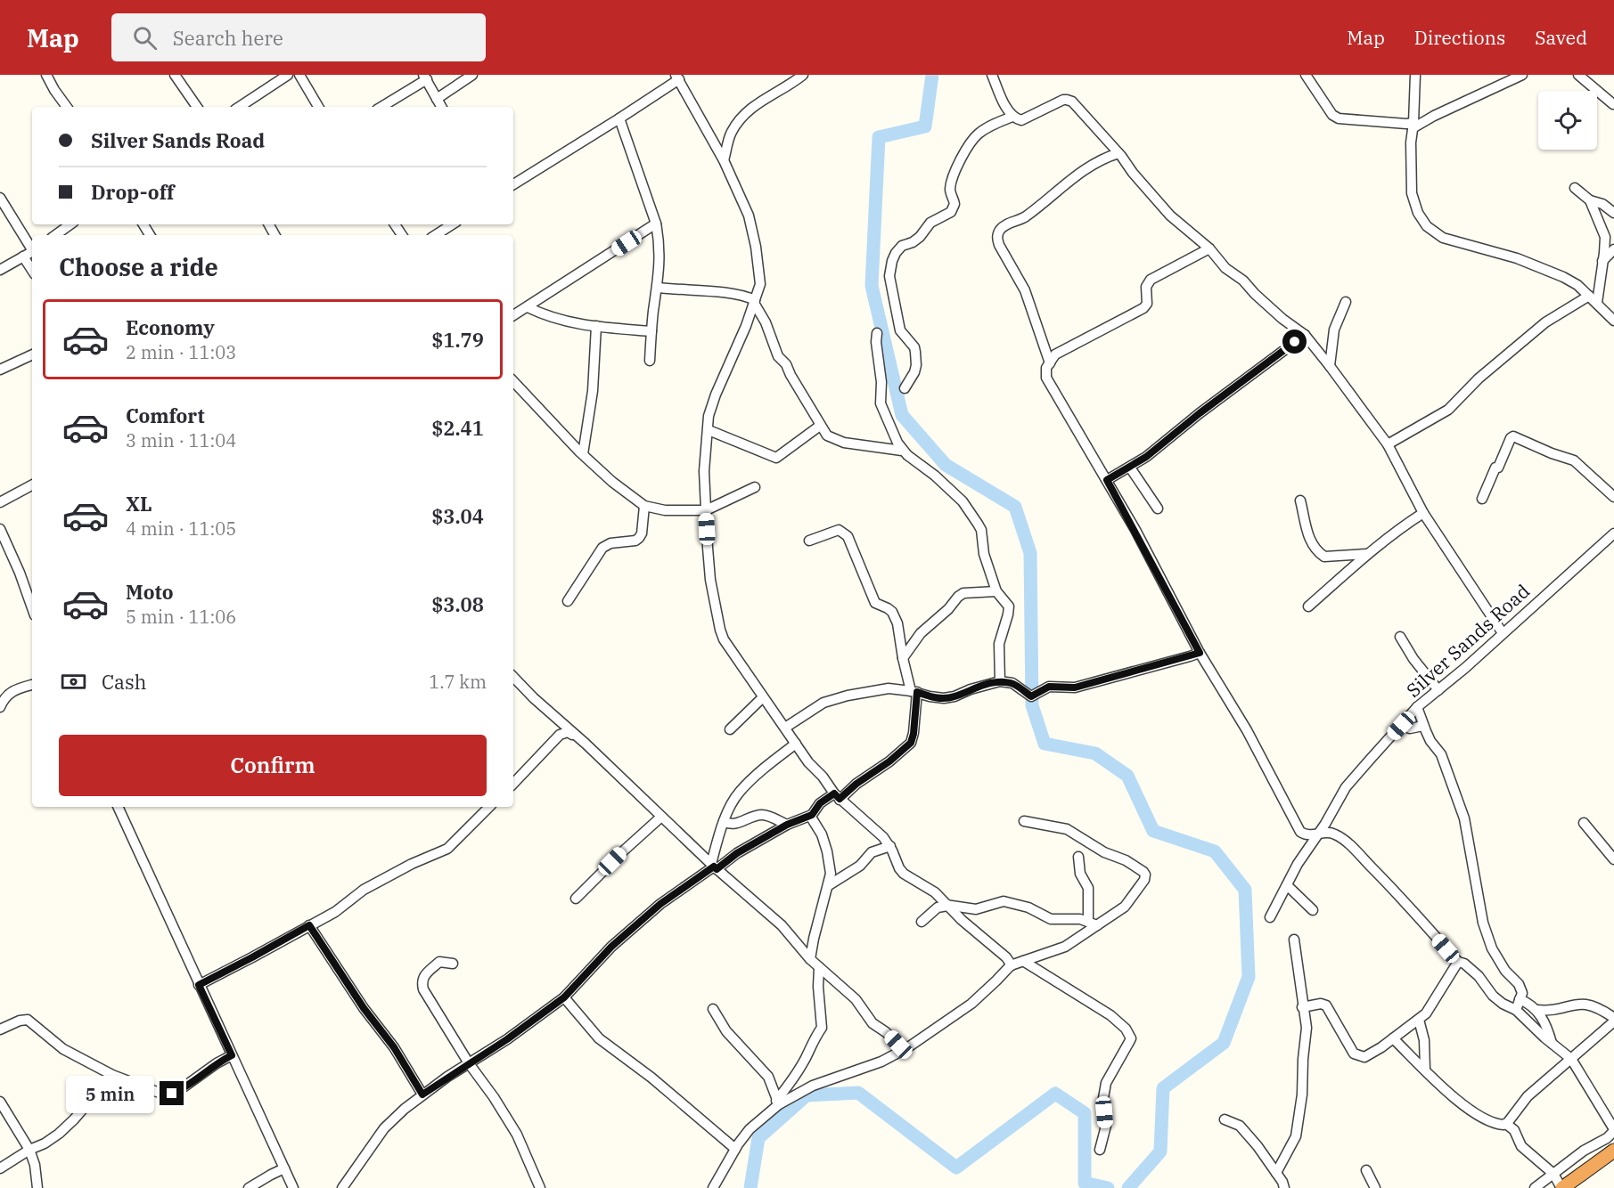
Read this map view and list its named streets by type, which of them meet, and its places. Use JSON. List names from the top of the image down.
{
  "streets": {
    "street": ["Silver Sands Road"]
  },
  "page": {
    "header": "Map",
    "search": "Search here",
    "nav": ["Map", "Directions", "Saved"],
    "banner": ["Silver Sands Road", "Drop-off"],
    "heading": "Choose a ride",
    "list": [
      {
        "name": "Economy",
        "note": "2 min · 11:03",
        "value": "$1.79"
      },
      {
        "name": "Comfort",
        "note": "3 min · 11:04",
        "value": "$2.41"
      },
      {
        "name": "XL",
        "note": "4 min · 11:05",
        "value": "$3.04"
      },
      {
        "name": "Moto",
        "note": "5 min · 11:06",
        "value": "$3.08"
      }
    ],
    "pay": ["Cash", "1.7 km"],
    "buttons": "Confirm",
    "bubble": "5 min"
  }
}
